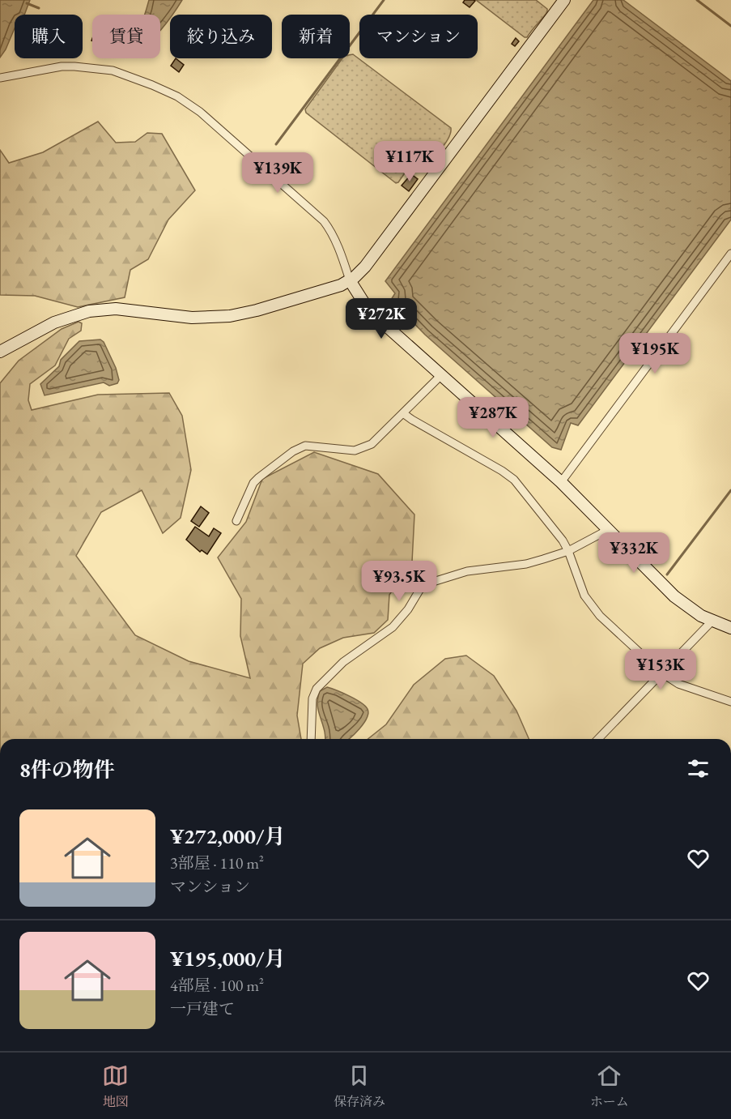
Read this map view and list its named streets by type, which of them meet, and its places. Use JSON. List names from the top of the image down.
{
  "page": {
    "chip": [
      "購入",
      "賃貸",
      "絞り込み",
      "新着",
      "マンション"
    ],
    "price": [
      "¥117K",
      "¥139K",
      "¥272K",
      "¥195K",
      "¥287K",
      "¥332K",
      "¥93.5K",
      "¥153K"
    ],
    "heading": "8件の物件",
    "list": [
      {
        "name": "¥272,000/月",
        "note": "3部屋 · 110 m² · マンション"
      },
      {
        "name": "¥195,000/月",
        "note": "4部屋 · 100 m² · 一戸建て"
      }
    ],
    "tabs": ["地図", "保存済み", "ホーム"]
  }
}
